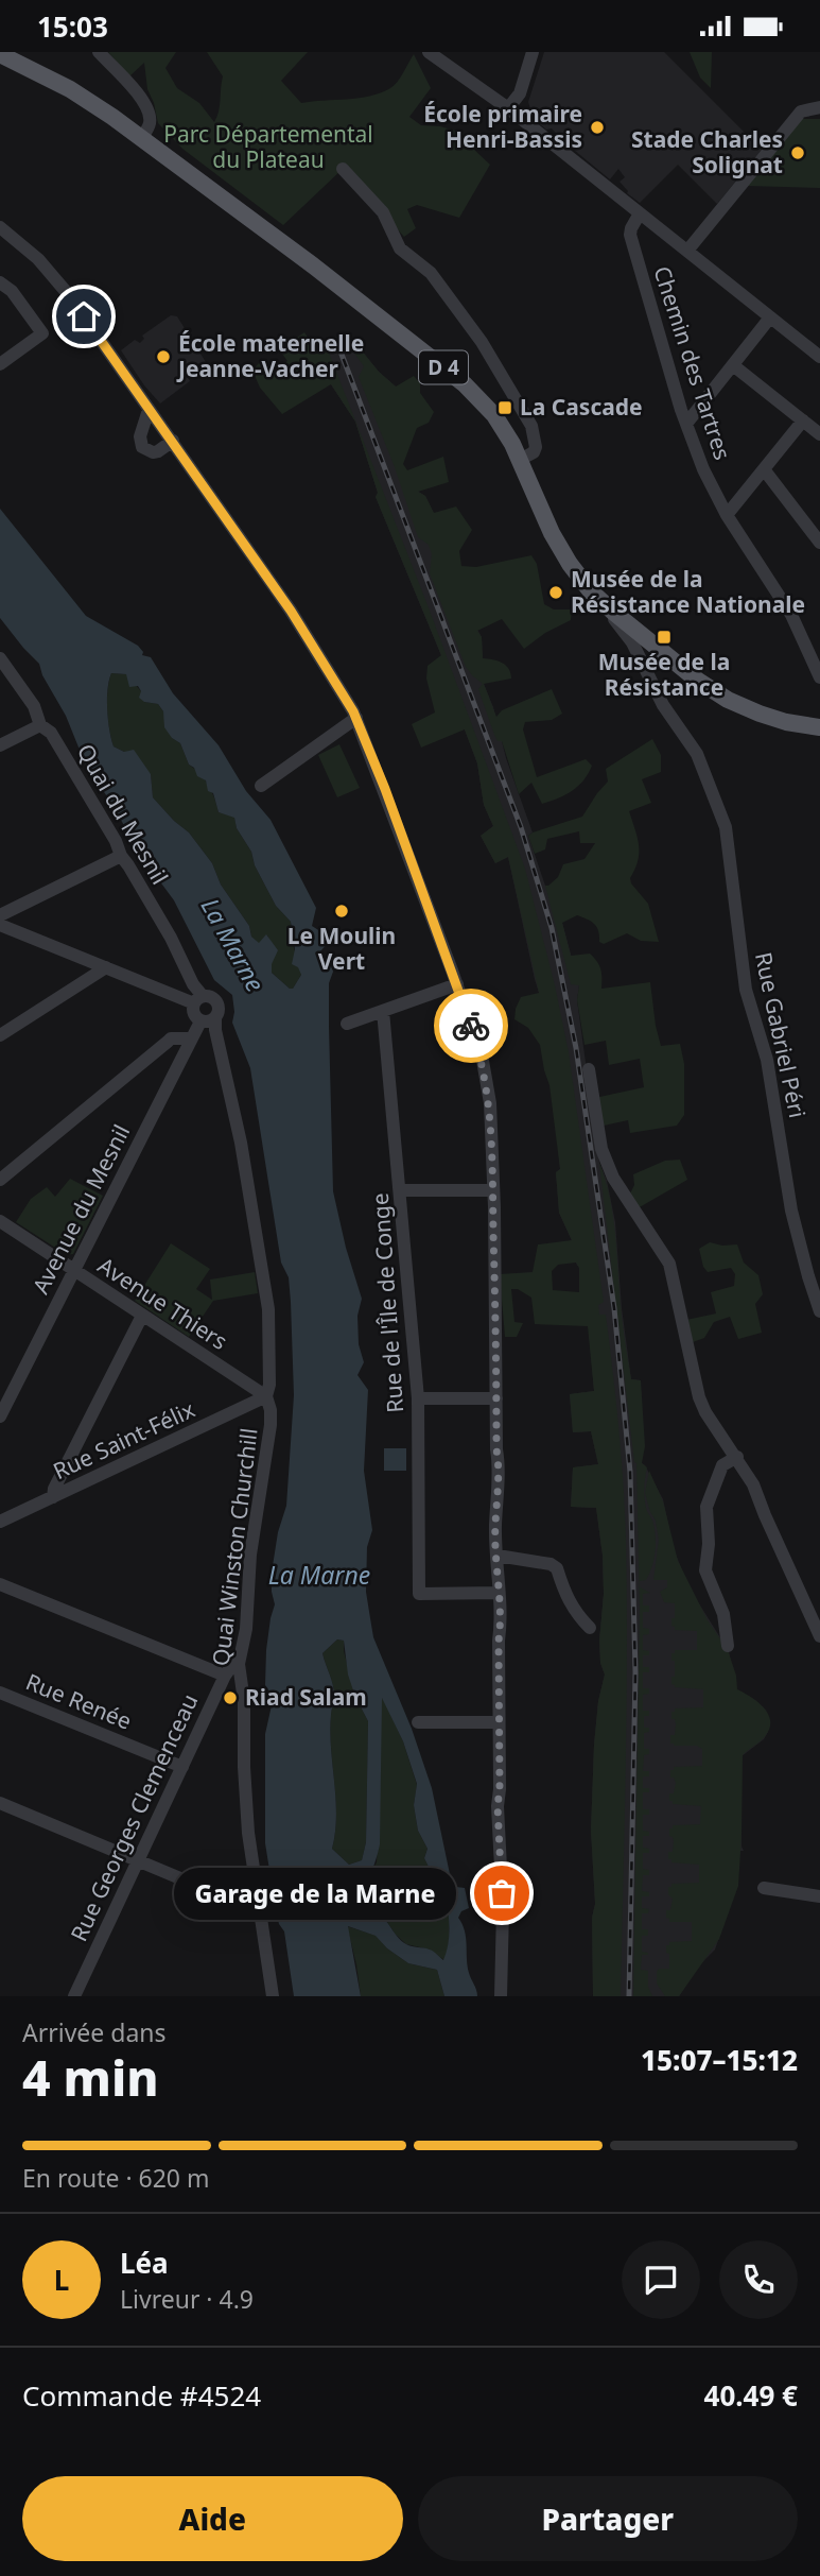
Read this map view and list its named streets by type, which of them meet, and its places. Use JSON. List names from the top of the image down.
{
  "streets": {
    "main road": ["D 4"],
    "street": [
      "Chemin des Tartres",
      "Quai du Mesnil",
      "Rue Gabriel Péri",
      "Avenue du Mesnil",
      "Rue de l'Île de Conge",
      "Avenue Thiers",
      "Rue Saint-Félix",
      "Quai Winston Churchill",
      "Rue Renée",
      "Rue Georges Clemenceau"
    ]
  },
  "crossings": [
    ["D 4", "Rue Gabriel Péri"],
    ["Quai du Mesnil", "Avenue du Mesnil"],
    ["Quai du Mesnil", "Quai Winston Churchill"],
    ["Avenue du Mesnil", "Avenue Thiers"],
    ["Avenue du Mesnil", "Quai Winston Churchill"],
    ["Avenue Thiers", "Rue Saint-Félix"],
    ["Avenue Thiers", "Quai Winston Churchill"],
    ["Rue Saint-Félix", "Quai Winston Churchill"],
    ["Quai Winston Churchill", "Rue Georges Clemenceau"],
    ["Rue Renée", "Rue Georges Clemenceau"]
  ],
  "water": ["La Marne"],
  "parks": ["Parc Départemental du Plateau"],
  "places": {
    "other": [
      "École primaire Henri-Bassis",
      "Stade Charles Solignat",
      "École maternelle Jeanne-Vacher",
      "Musée de la Résistance Nationale",
      "Le Moulin Vert",
      "Riad Salam",
      "Garage de la Marne"
    ],
    "transit": ["La Cascade", "Musée de la Résistance"]
  },
  "page": {
    "status": "15:03",
    "bubble": "Garage de la Marne",
    "heading": ["4 min", "Arrivée dans", "15:07–15:12"],
    "panel": [
      "Léa",
      "Livreur · 4.9",
      "Commande #4524",
      "40.49 €"
    ],
    "bar": "En route · 620 m",
    "round": "L",
    "buttons": ["Aide", "Partager"]
  }
}
